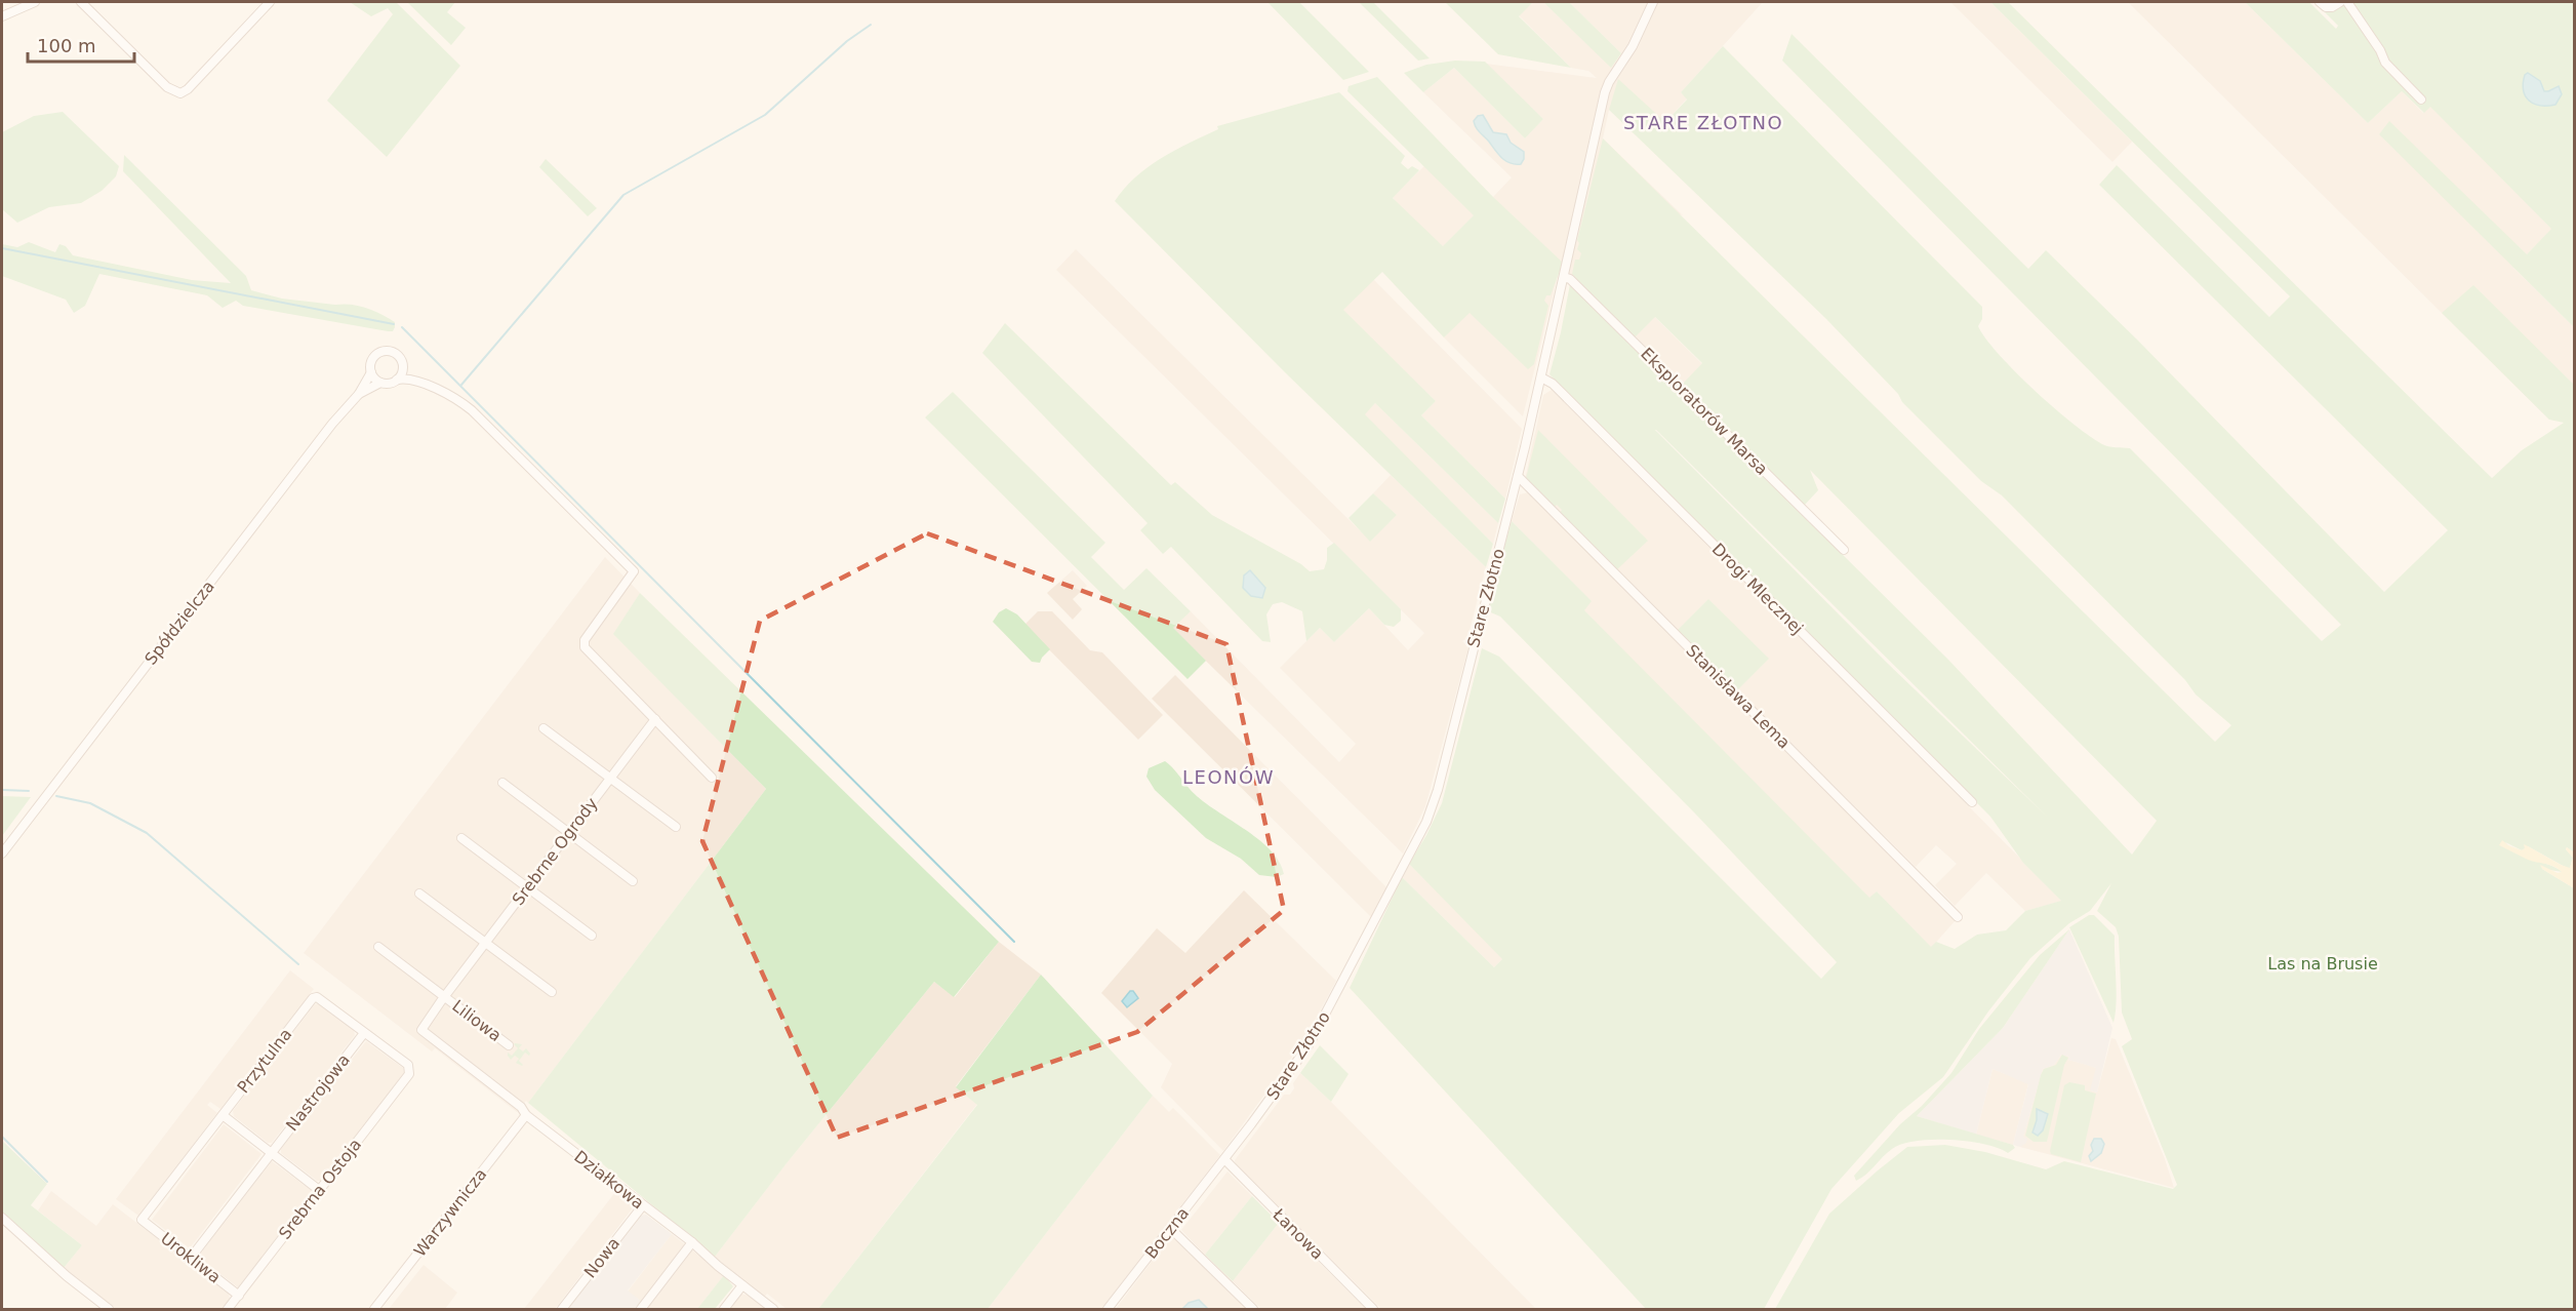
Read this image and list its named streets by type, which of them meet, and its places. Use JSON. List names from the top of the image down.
{
  "streets": {
    "street": [
      "Eksploratorów Marsa",
      "Drogi Mlecznej",
      "Stare Złotno",
      "Spółdzielcza",
      "Stanisława Lema",
      "Srebrne Ogrody",
      "Liliowa",
      "Przytulna",
      "Nastrojowa",
      "Działkowa",
      "Srebrna Ostoja",
      "Warzywnicza",
      "Boczna",
      "Łanowa",
      "Urokliwa",
      "Nowa"
    ]
  },
  "crossings": [
    ["Eksploratorów Marsa", "Stare Złotno"],
    ["Drogi Mlecznej", "Stare Złotno"],
    ["Stare Złotno", "Stanisława Lema"],
    ["Stare Złotno", "Boczna"],
    ["Stare Złotno", "Łanowa"],
    ["Srebrne Ogrody", "Liliowa"],
    ["Srebrne Ogrody", "Działkowa"],
    ["Srebrne Ogrody", "Warzywnicza"],
    ["Przytulna", "Nastrojowa"],
    ["Przytulna", "Srebrna Ostoja"],
    ["Przytulna", "Urokliwa"],
    ["Nastrojowa", "Urokliwa"],
    ["Działkowa", "Warzywnicza"],
    ["Działkowa", "Nowa"],
    ["Srebrna Ostoja", "Urokliwa"],
    ["Boczna", "Łanowa"]
  ],
  "districts": ["STARE ZŁOTNO", "LEONÓW"],
  "parks": ["Las na Brusie"],
  "scale_bar": "100 m"
}
